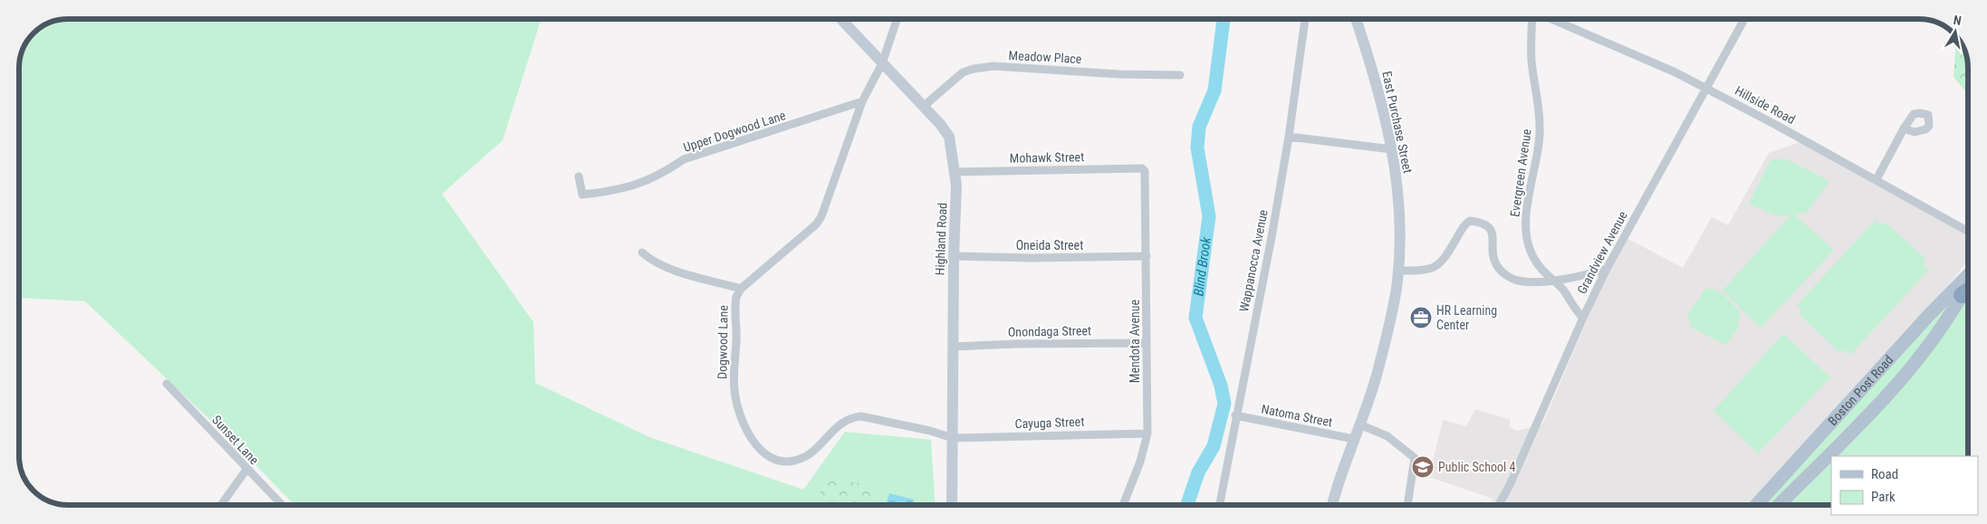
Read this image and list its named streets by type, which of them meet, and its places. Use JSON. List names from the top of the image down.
{
  "streets": {
    "main road": ["Boston Post Road"],
    "street": [
      "Meadow Place",
      "Hillside Road",
      "East Purchase Street",
      "Upper Dogwood Lane",
      "Mohawk Street",
      "Evergreen Avenue",
      "Highland Road",
      "Oneida Street",
      "Grandview Avenue",
      "Wappanocca Avenue",
      "Onondaga Street",
      "Mendota Avenue",
      "Dogwood Lane",
      "Natoma Street",
      "Cayuga Street",
      "Sunset Lane"
    ]
  },
  "crossings": [
    ["Meadow Place", "Highland Road"],
    ["Hillside Road", "Grandview Avenue"],
    ["East Purchase Street", "Natoma Street"],
    ["Mohawk Street", "Highland Road"],
    ["Mohawk Street", "Mendota Avenue"],
    ["Evergreen Avenue", "Grandview Avenue"],
    ["Highland Road", "Oneida Street"],
    ["Highland Road", "Onondaga Street"],
    ["Highland Road", "Dogwood Lane"],
    ["Highland Road", "Cayuga Street"],
    ["Oneida Street", "Mendota Avenue"],
    ["Wappanocca Avenue", "Natoma Street"],
    ["Onondaga Street", "Mendota Avenue"],
    ["Mendota Avenue", "Cayuga Street"],
    ["Dogwood Lane", "Cayuga Street"]
  ],
  "water": ["Blind Brook"],
  "places": {
    "office": ["HR Learning Center"],
    "school or university": ["Public School 4"]
  },
  "legend": ["Road", "Park"],
  "north": "top"
}
